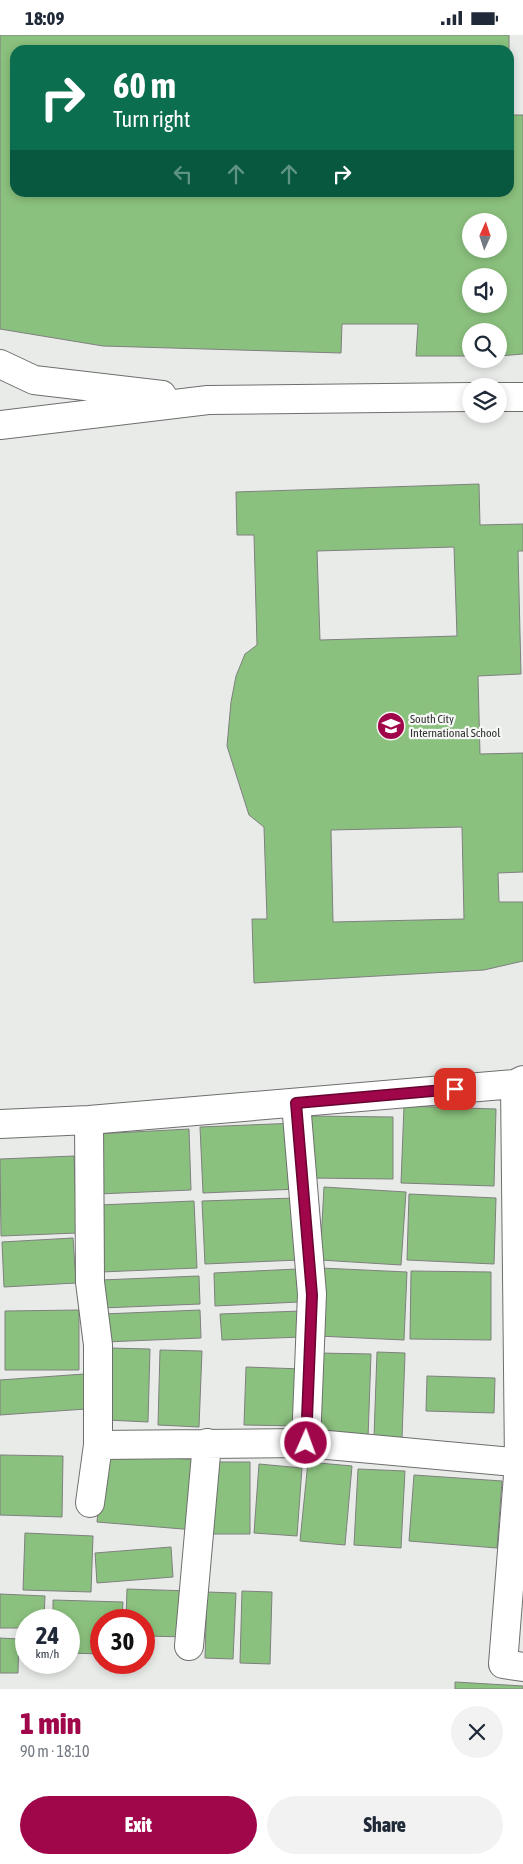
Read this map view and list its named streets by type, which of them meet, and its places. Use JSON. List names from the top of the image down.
{
  "places": {
    "school or university": ["South City International School"]
  },
  "north": "top",
  "page": {
    "status": "18:09",
    "turn": ["60 m", "Turn right"],
    "speed": "24 km/h",
    "limit": "30",
    "heading": ["1 min", "90 m · 18:10"],
    "buttons": ["Exit", "Share"]
  }
}
